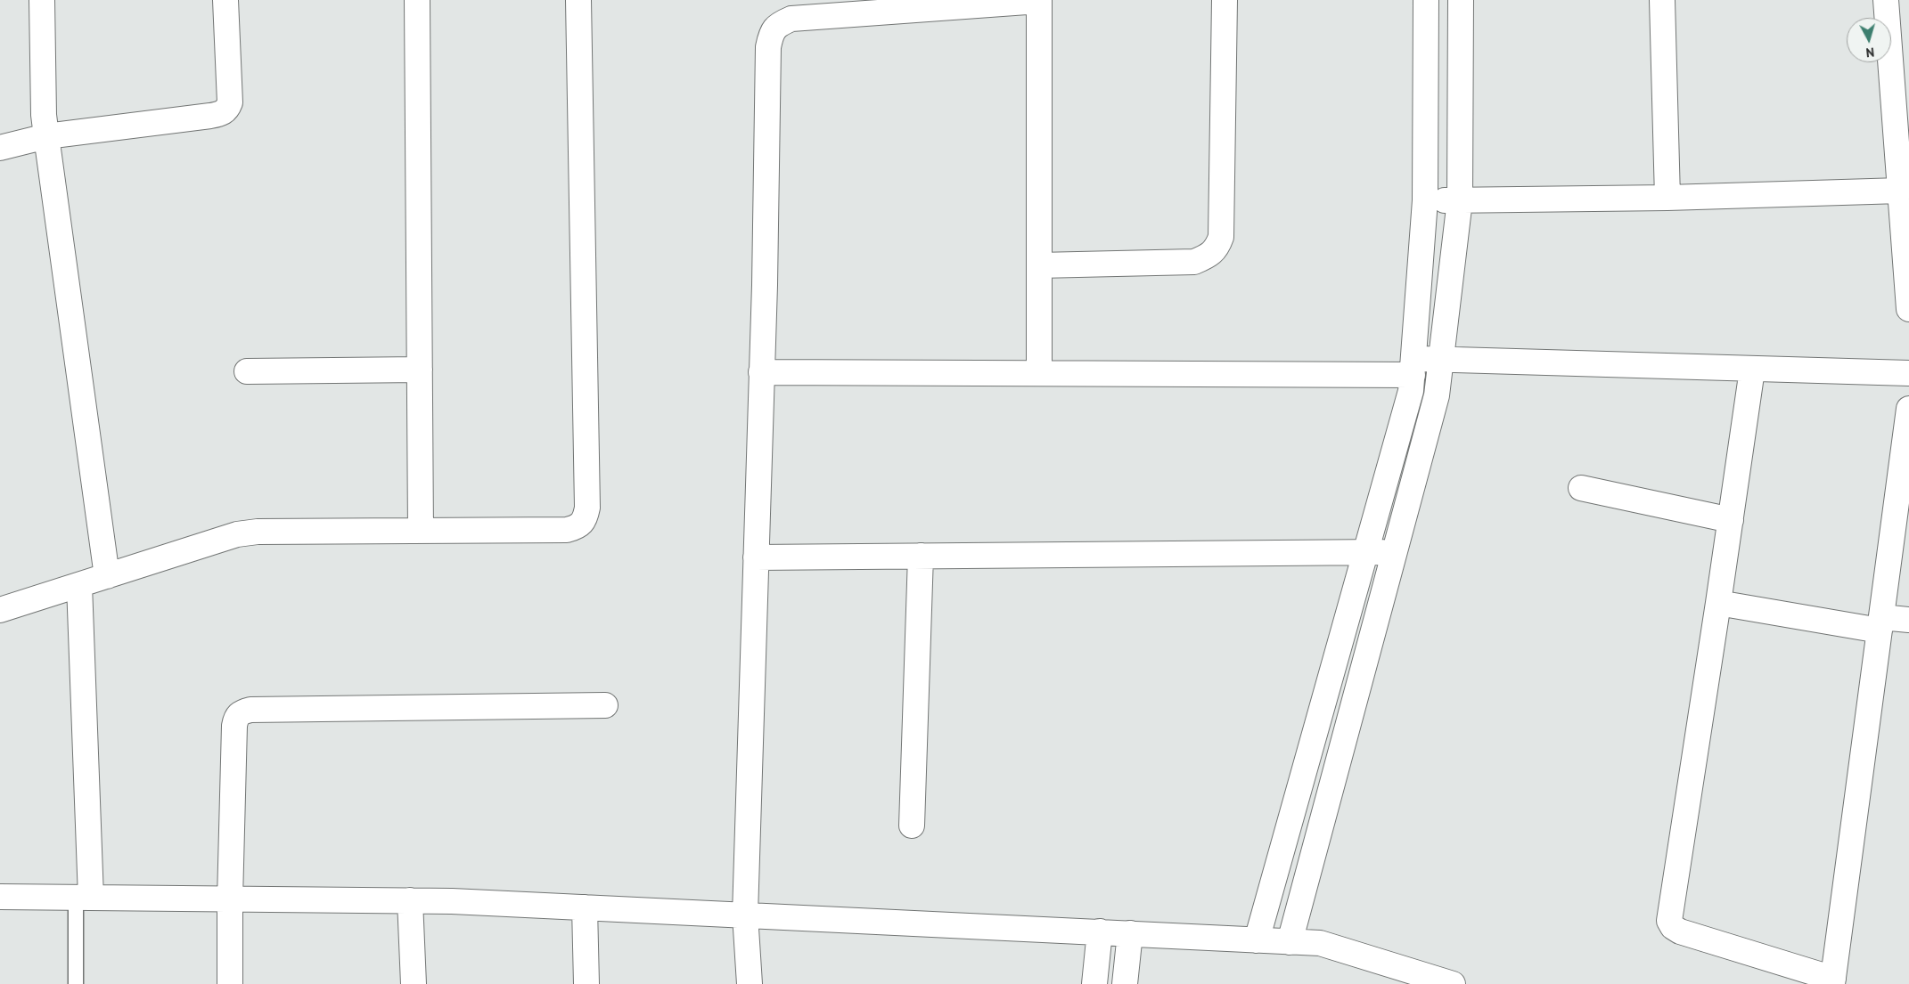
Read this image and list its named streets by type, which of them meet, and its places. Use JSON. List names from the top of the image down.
{
  "north": "bottom"
}
